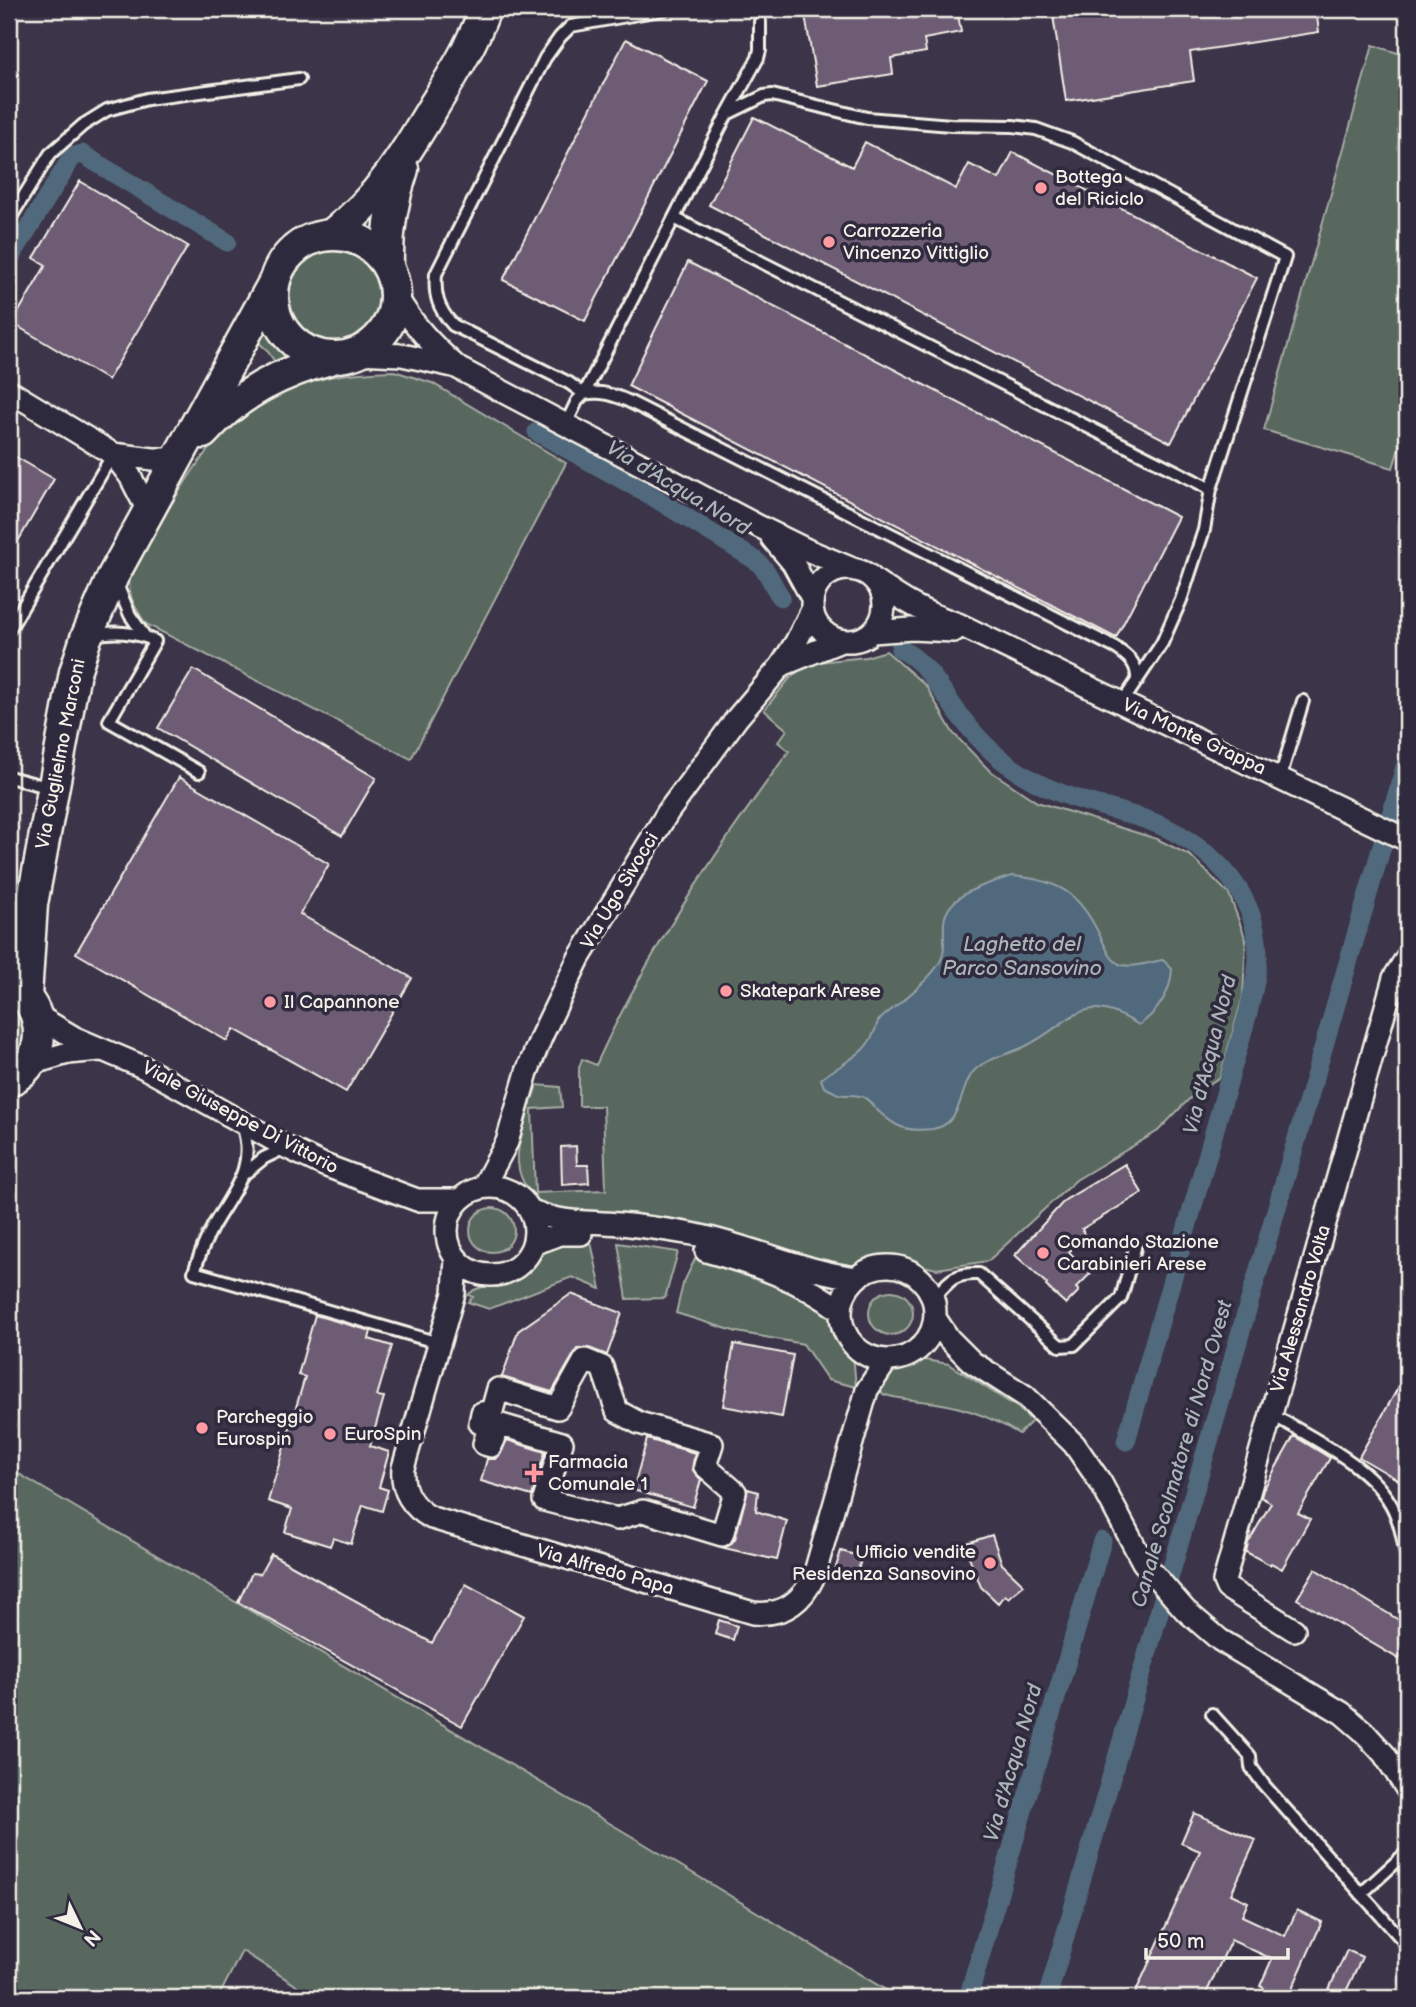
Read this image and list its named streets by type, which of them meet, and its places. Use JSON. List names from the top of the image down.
{
  "streets": {
    "street": [
      "Via Monte Grappa",
      "Via Guglielmo Marconi",
      "Via Ugo Sivocci",
      "Viale Giuseppe Di Vittorio",
      "Via Alessandro Volta",
      "Via Alfredo Papa"
    ]
  },
  "crossings": [
    ["Via Monte Grappa", "Via Ugo Sivocci"],
    ["Via Guglielmo Marconi", "Viale Giuseppe Di Vittorio"],
    ["Via Ugo Sivocci", "Viale Giuseppe Di Vittorio"],
    ["Via Ugo Sivocci", "Via Alfredo Papa"],
    ["Viale Giuseppe Di Vittorio", "Via Alfredo Papa"]
  ],
  "water": ["Via d'Acqua Nord", "Laghetto del Parco Sansovino", "Canale Scolmatore di Nord Ovest"],
  "places": {
    "other": [
      "Bottega del Riciclo",
      "Carrozzeria Vincenzo Vittiglio",
      "Skatepark Arese",
      "Il Capannone",
      "Comando Stazione Carabinieri Arese",
      "Parcheggio Eurospin",
      "EuroSpin",
      "Ufficio vendite Residenza Sansovino"
    ],
    "health": ["Farmacia Comunale 1"]
  },
  "scale_bar": "50 m",
  "north": "bottom right"
}
